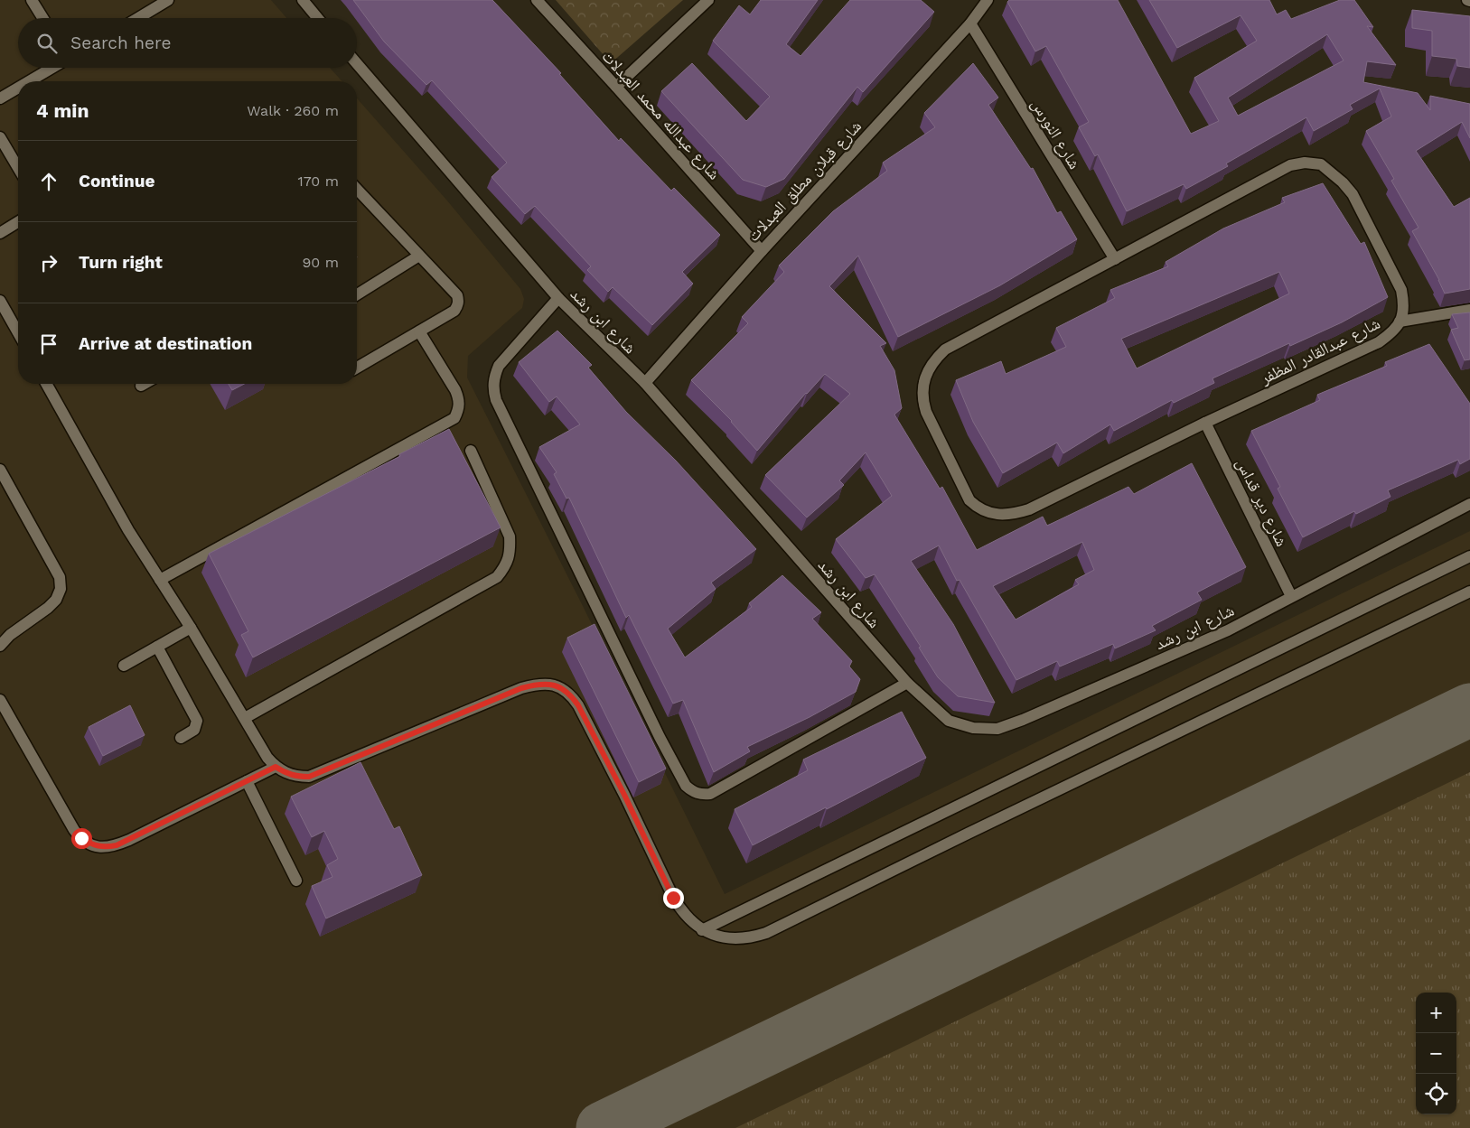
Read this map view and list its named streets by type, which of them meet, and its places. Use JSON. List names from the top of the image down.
{
  "streets": {
    "street": [
      "شارع عبدالله محمد العبدلات",
      "شارع النورس",
      "شارع قبلان مطلق العبدلات",
      "شارع ابن رشد",
      "شارع عبدالقادر المظفر",
      "شارع دير قداس"
    ]
  },
  "crossings": [
    ["شارع عبدالله محمد العبدلات", "شارع قبلان مطلق العبدلات"],
    ["شارع النورس", "شارع قبلان مطلق العبدلات"],
    ["شارع النورس", "شارع عبدالقادر المظفر"],
    ["شارع قبلان مطلق العبدلات", "شارع ابن رشد"],
    ["شارع ابن رشد", "شارع دير قداس"],
    ["شارع عبدالقادر المظفر", "شارع دير قداس"]
  ],
  "page": {
    "search": "Search here",
    "heading": ["4 min", "Walk · 260 m"],
    "list": [
      ["Continue", "170 m"],
      ["Turn right", "90 m"],
      "Arrive at destination"
    ],
    "map_buttons": ["+", "−"]
  }
}
